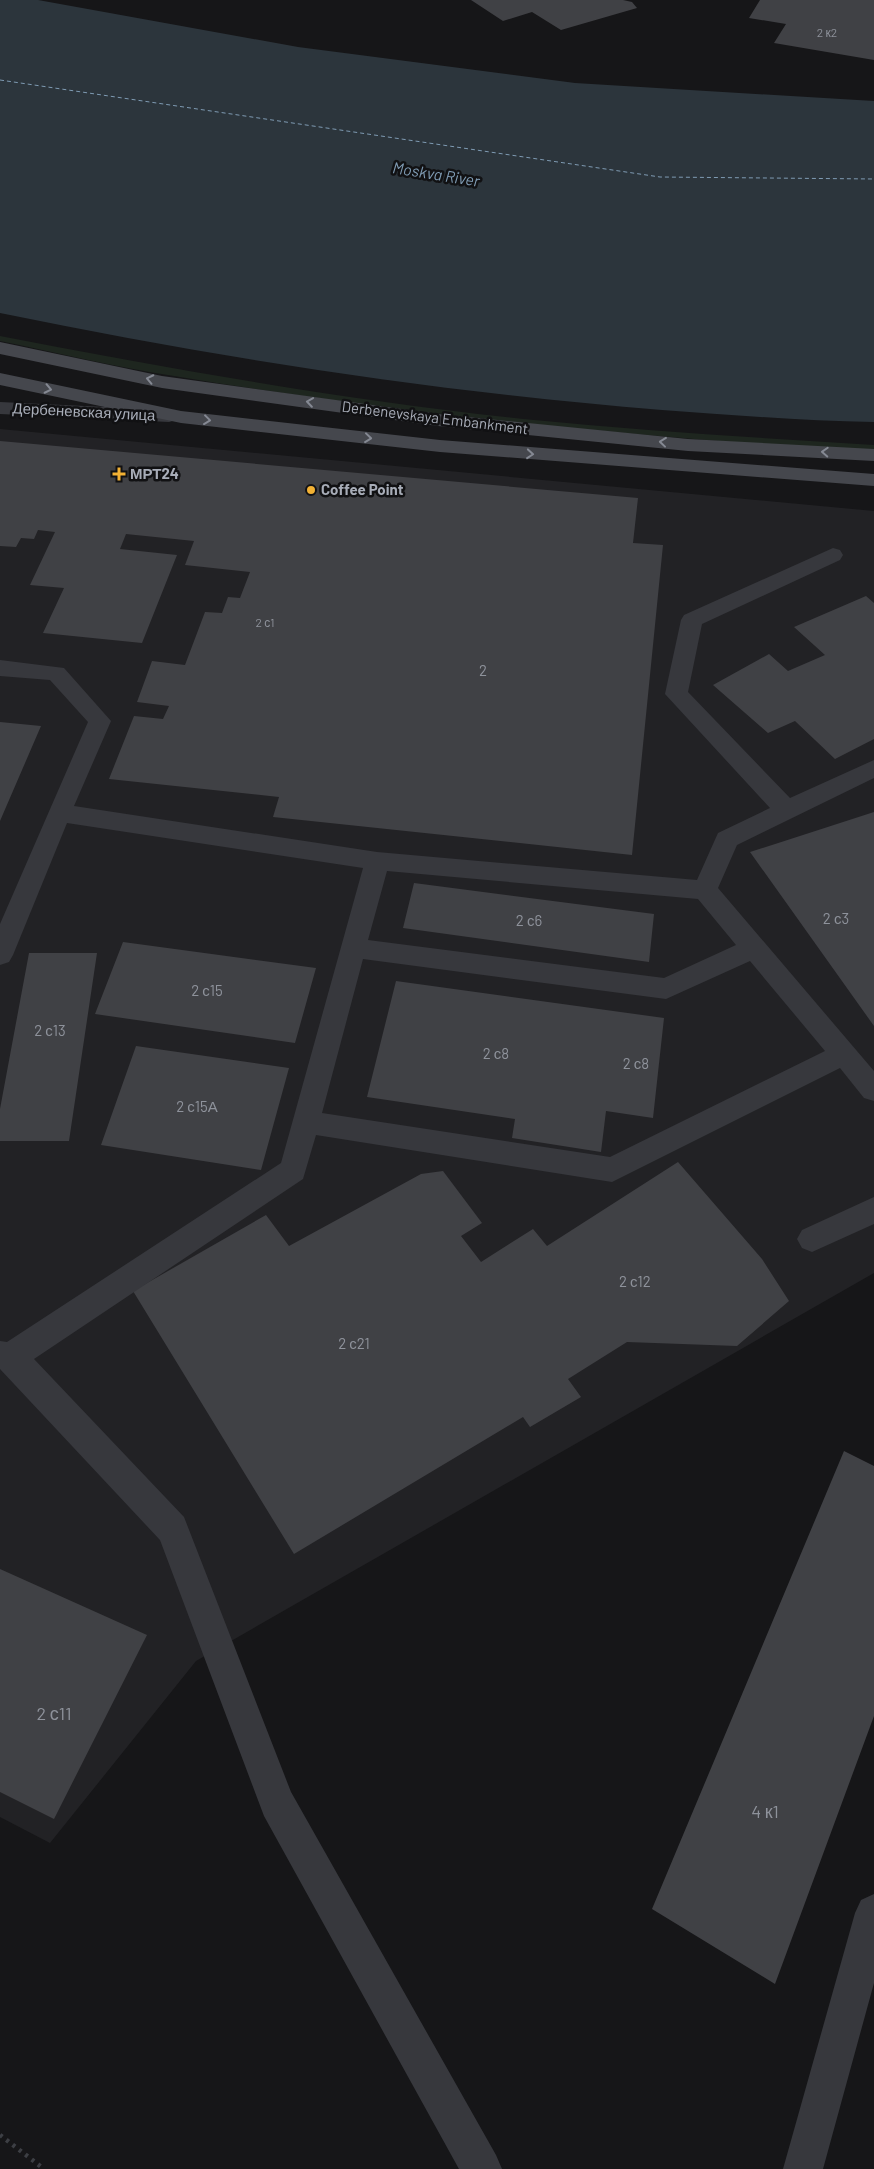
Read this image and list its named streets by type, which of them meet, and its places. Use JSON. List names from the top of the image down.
{
  "streets": {
    "main road": ["Derbenevskaya Embankment"],
    "street": ["Дербеневская улица"]
  },
  "crossings": [
    ["Дербеневская улица", "Derbenevskaya Embankment"]
  ],
  "water": ["Moskva River"],
  "places": {
    "health": ["МРТ24"],
    "other": ["Coffee Point"]
  },
  "house_numbers": [
    "2 к2",
    "2 с1",
    "2",
    "2 с3",
    "2 с6",
    "2 с15",
    "2 с13",
    "2 с8",
    "2 с8",
    "2 с15А",
    "2 с12",
    "2 с21",
    "2 с11",
    "4 к1"
  ]
}
